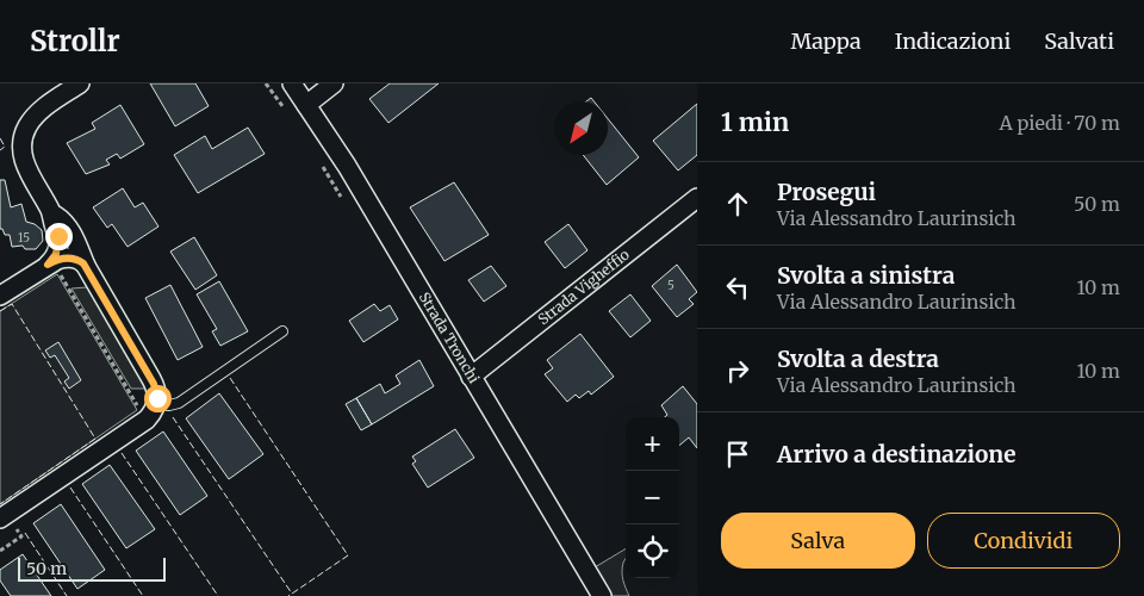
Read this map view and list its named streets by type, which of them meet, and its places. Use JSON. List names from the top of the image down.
{
  "streets": {
    "street": ["Strada Vigheffio", "Strada Tronchi"]
  },
  "crossings": [
    ["Strada Vigheffio", "Strada Tronchi"]
  ],
  "house_numbers": ["15", "5"],
  "scale_bar": "50 m",
  "north": "bottom left",
  "page": {
    "header": "Strollr",
    "nav": ["Mappa", "Indicazioni", "Salvati"],
    "heading": ["1 min", "A piedi · 70 m"],
    "list": [
      ["Prosegui", "Via Alessandro Laurinsich", "50 m"],
      ["Svolta a sinistra", "Via Alessandro Laurinsich", "10 m"],
      ["Svolta a destra", "Via Alessandro Laurinsich", "10 m"],
      "Arrivo a destinazione"
    ],
    "map_buttons": ["+", "−"],
    "buttons": ["Salva", "Condividi"],
    "scale": "50 m"
  }
}
